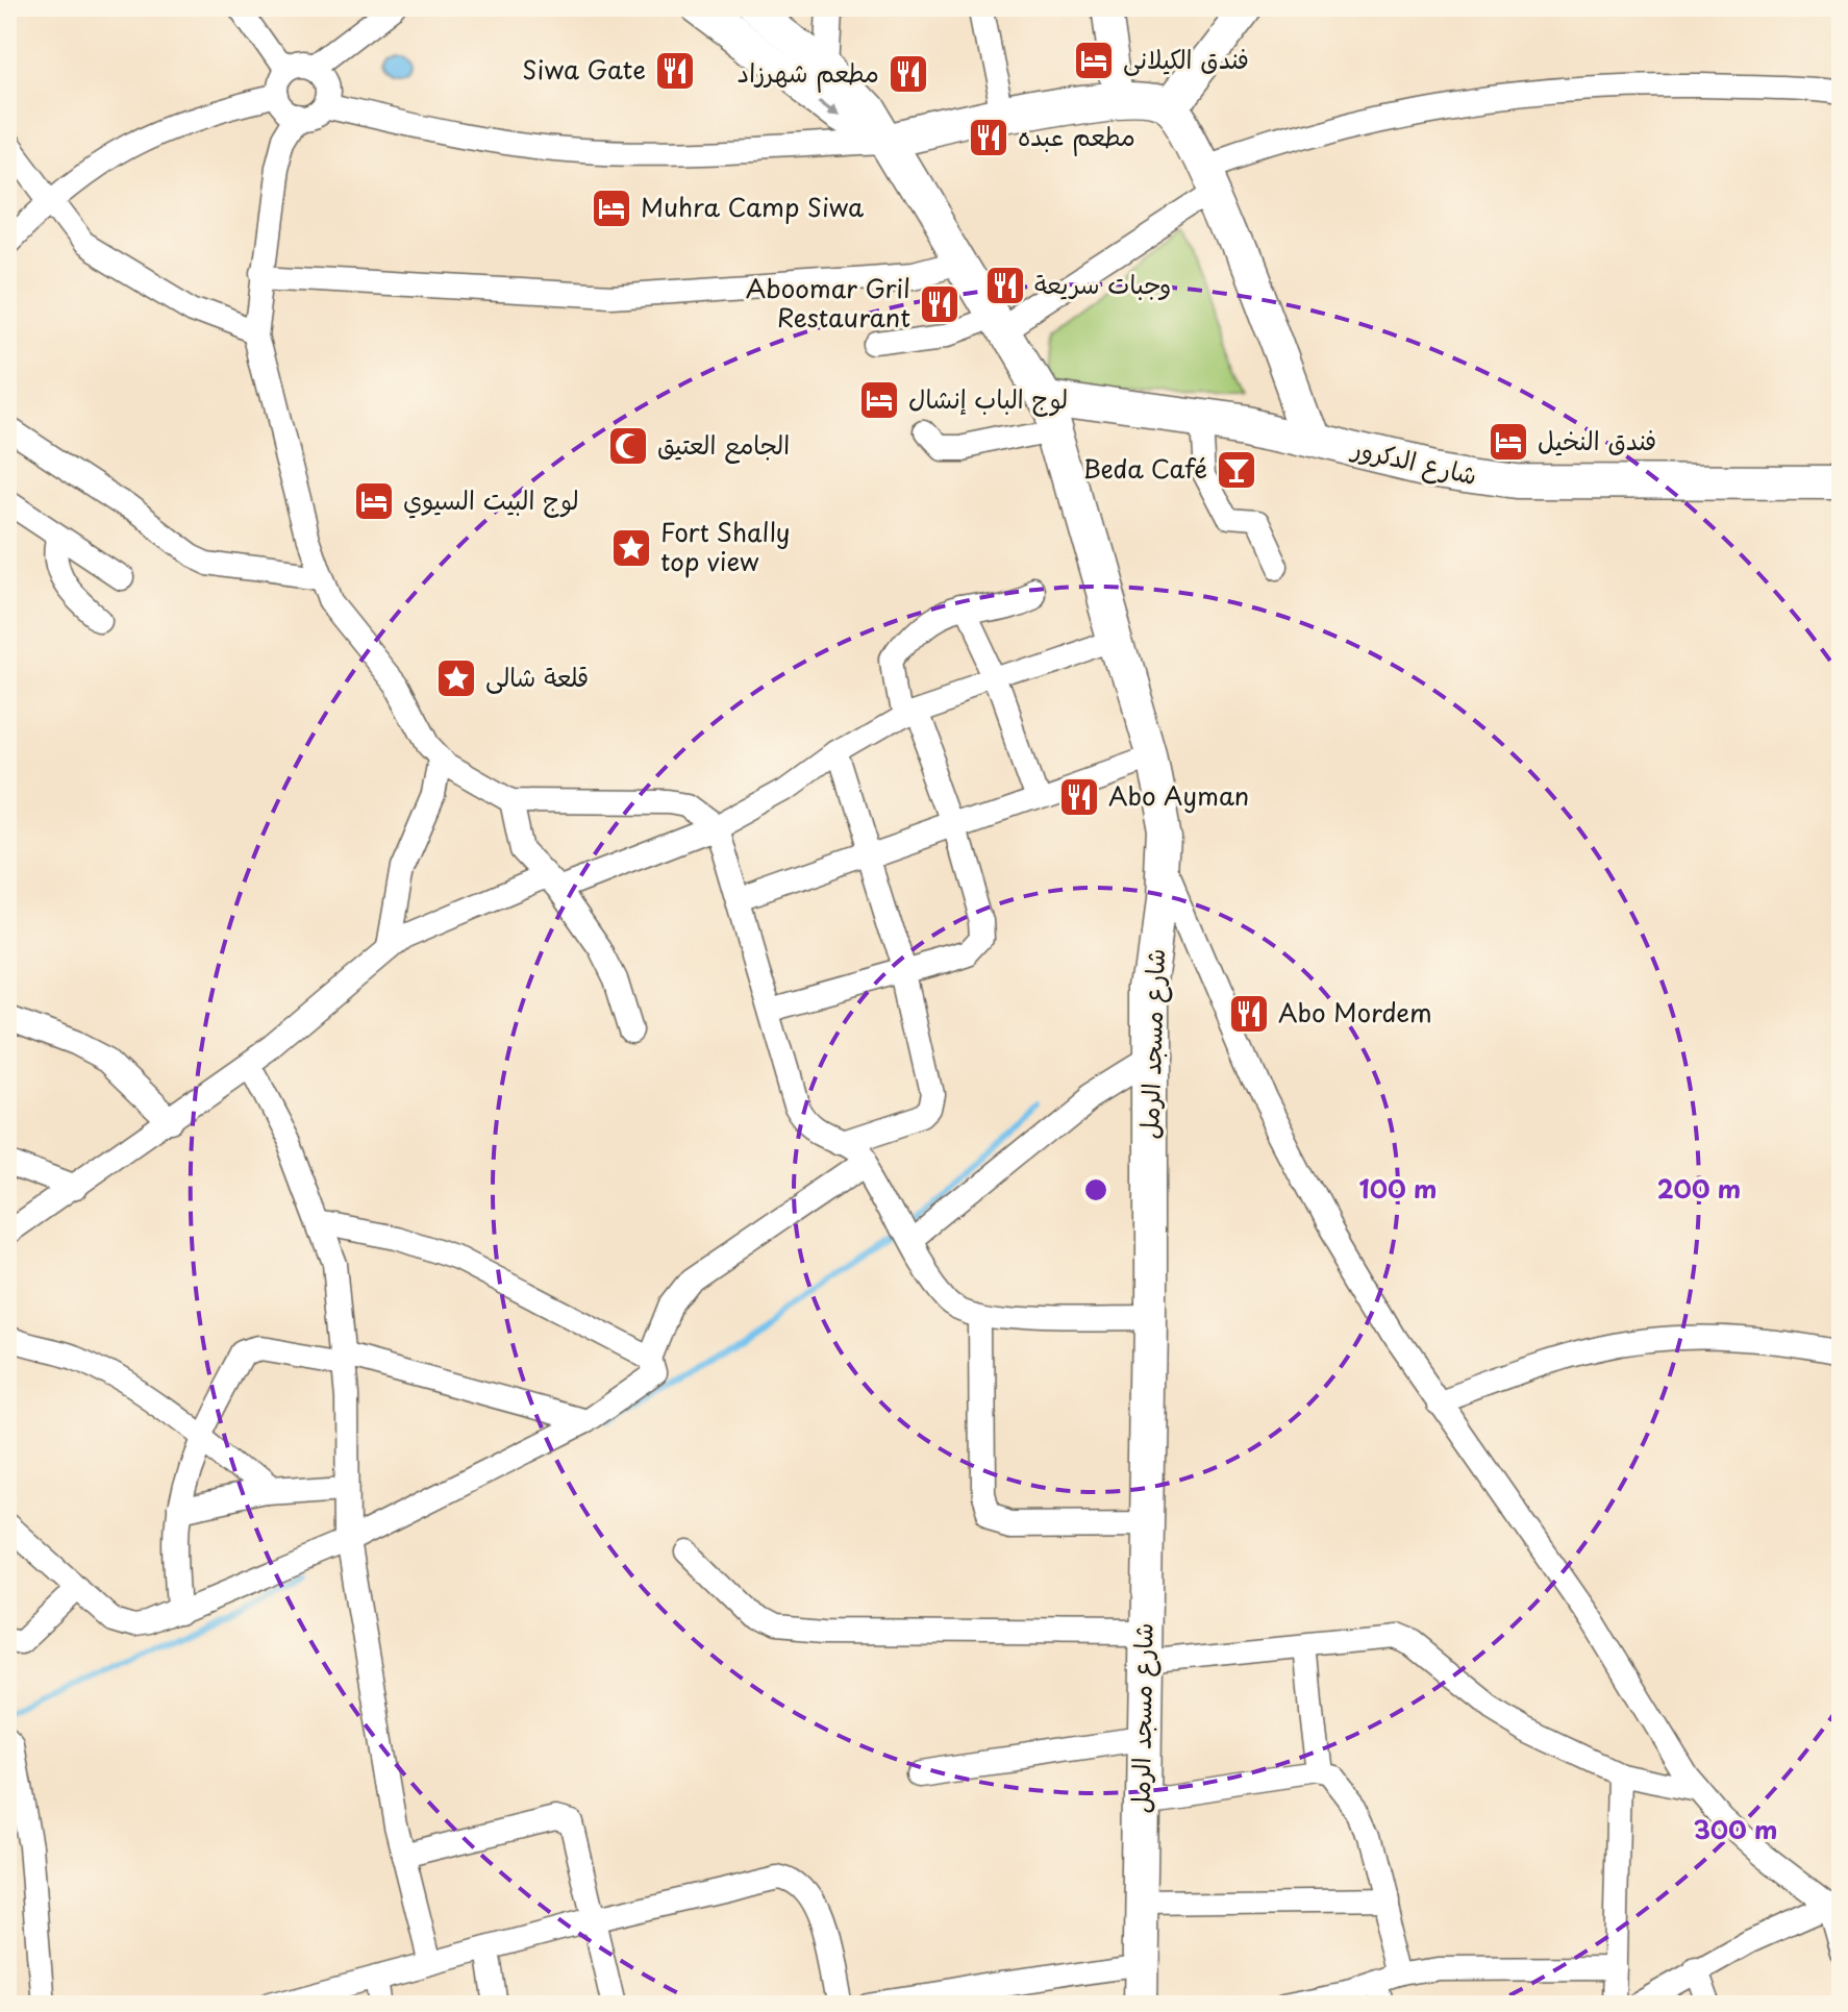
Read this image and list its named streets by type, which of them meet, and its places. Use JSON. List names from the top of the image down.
{
  "streets": {
    "street": ["شارع الدكرور", "شارع مسجد الرمل"]
  },
  "crossings": [
    ["شارع الدكرور", "شارع مسجد الرمل"]
  ],
  "places": {
    "hotel": [
      "فندق الكيلانى",
      "Muhra Camp Siwa",
      "لوج الباب إنشال",
      "فندق النخيل",
      "لوج البيت السيوي"
    ],
    "restaurant": [
      "Siwa Gate",
      "مطعم شهرزاد",
      "مطعم عبده",
      "وجبات سريعة",
      "Aboomar Gril Restaurant",
      "Abo Ayman",
      "Abo Mordem"
    ],
    "mosque": ["الجامع العتيق"],
    "bar": ["Beda Café"],
    "place": ["Fort Shally top view", "قلعة شالى"]
  },
  "rings": ["100 m", "200 m", "300 m"]
}
